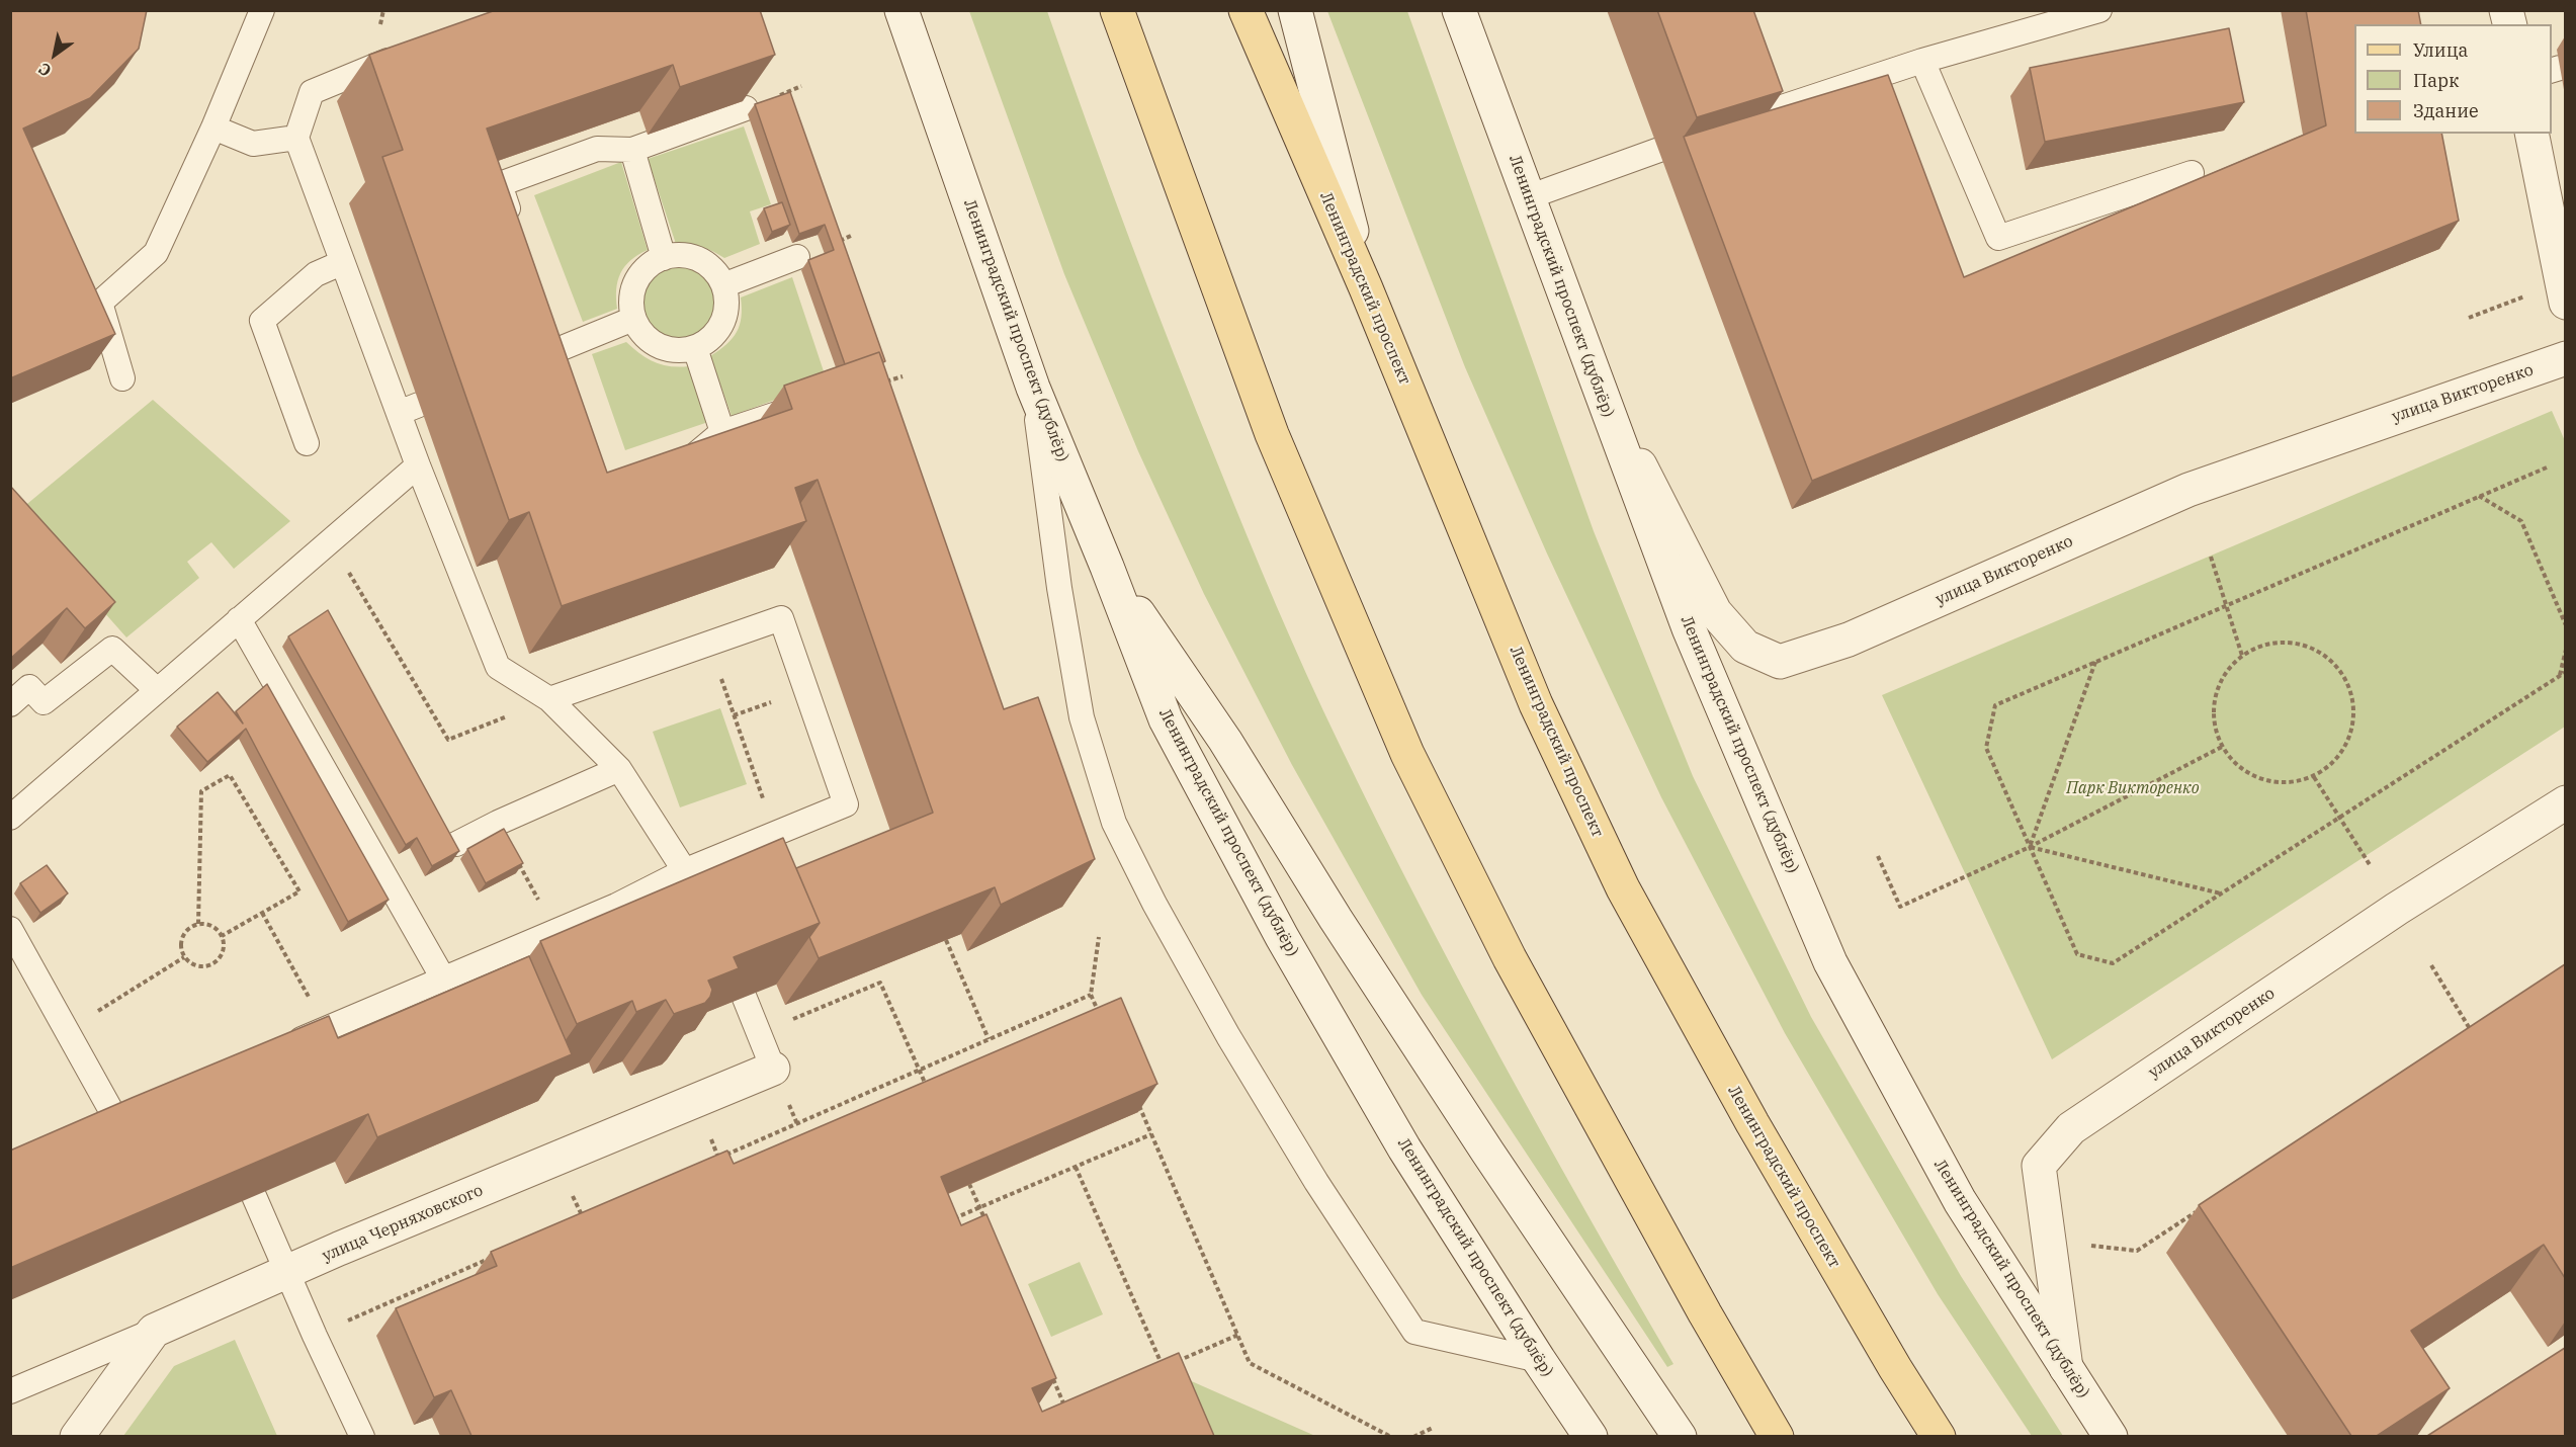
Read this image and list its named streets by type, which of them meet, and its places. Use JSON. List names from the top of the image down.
{
  "streets": {
    "main road": [
      "Ленинградский проспект (дублёр)",
      "Ленинградский проспект",
      "улица Викторенко",
      "улица Черняховского"
    ]
  },
  "crossings": [
    ["Ленинградский проспект (дублёр)", "улица Викторенко"]
  ],
  "parks": ["Парк Викторенко"],
  "legend": ["Улица", "Парк", "Здание"],
  "north": "bottom left"
}
